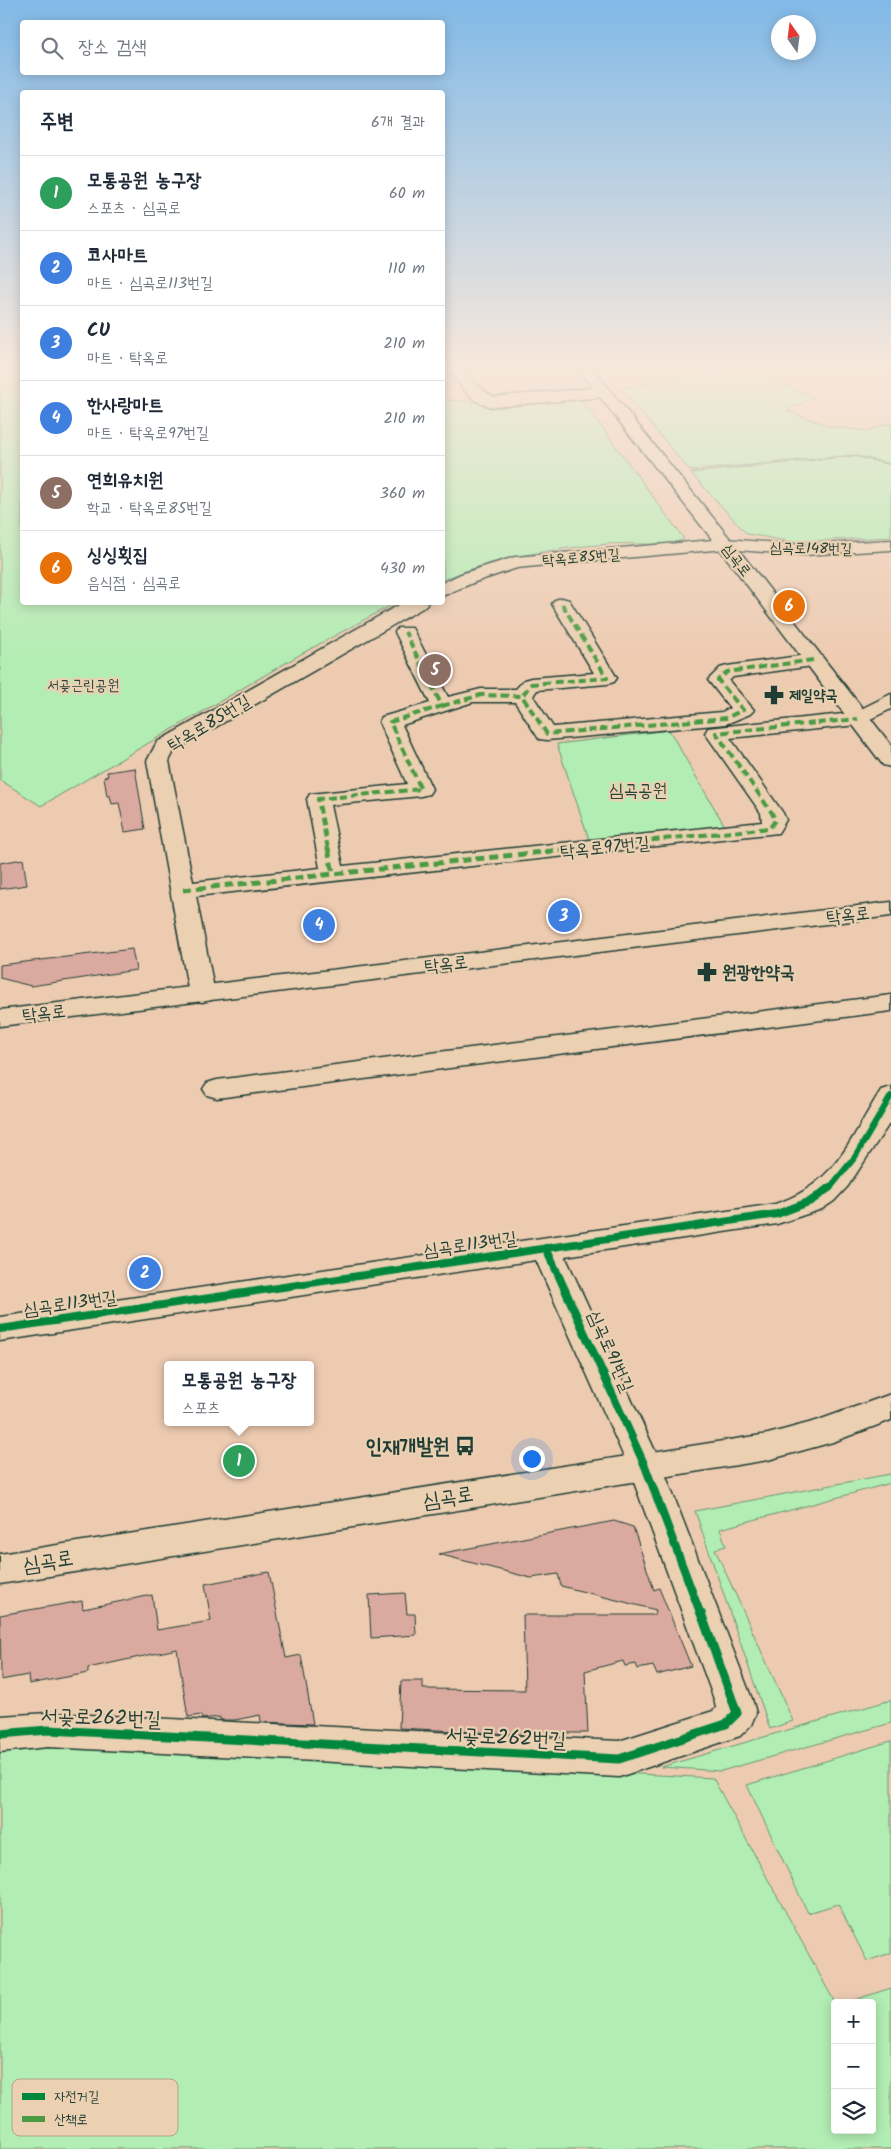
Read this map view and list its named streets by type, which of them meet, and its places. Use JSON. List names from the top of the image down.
{
  "streets": {
    "street": [
      "심곡로148번길",
      "탁옥로85번길",
      "심곡로",
      "탁옥로97번길",
      "탁옥로",
      "심곡로113번길",
      "심곡로91번길",
      "서곶로262번길"
    ]
  },
  "crossings": [
    ["심곡로148번길", "탁옥로85번길"],
    ["심곡로148번길", "심곡로"],
    ["탁옥로85번길", "심곡로"],
    ["탁옥로85번길", "탁옥로97번길"],
    ["탁옥로85번길", "탁옥로"],
    ["심곡로", "탁옥로97번길"],
    ["심곡로", "심곡로91번길"],
    ["심곡로", "서곶로262번길"],
    ["심곡로113번길", "심곡로91번길"],
    ["심곡로91번길", "서곶로262번길"]
  ],
  "parks": ["서곶근린공원", "심곡공원"],
  "places": {
    "pharmacy": ["제일약국", "원광한약국"],
    "bus stop": ["인재개발원"]
  },
  "legend": ["자전거길", "산책로"],
  "north": "top",
  "page": {
    "search": "장소 검색",
    "heading": ["주변", "6개 결과"],
    "list": [
      {
        "mark": "1",
        "name": "모통공원 농구장",
        "note": "스포츠 · 심곡로",
        "value": "60 m"
      },
      {
        "mark": "2",
        "name": "코사마트",
        "note": "마트 · 심곡로113번길",
        "value": "110 m"
      },
      {
        "mark": "3",
        "name": "CU",
        "note": "마트 · 탁옥로",
        "value": "210 m"
      },
      {
        "mark": "4",
        "name": "한사랑마트",
        "note": "마트 · 탁옥로97번길",
        "value": "210 m"
      },
      {
        "mark": "5",
        "name": "연희유치원",
        "note": "학교 · 탁옥로85번길",
        "value": "360 m"
      },
      {
        "mark": "6",
        "name": "싱싱횟집",
        "note": "음식점 · 심곡로",
        "value": "430 m"
      }
    ],
    "pins": [
      "6",
      "5",
      "3",
      "4",
      "2",
      "1"
    ],
    "popup": ["모통공원 농구장", "스포츠"],
    "map_buttons": ["+", "−"]
  }
}
